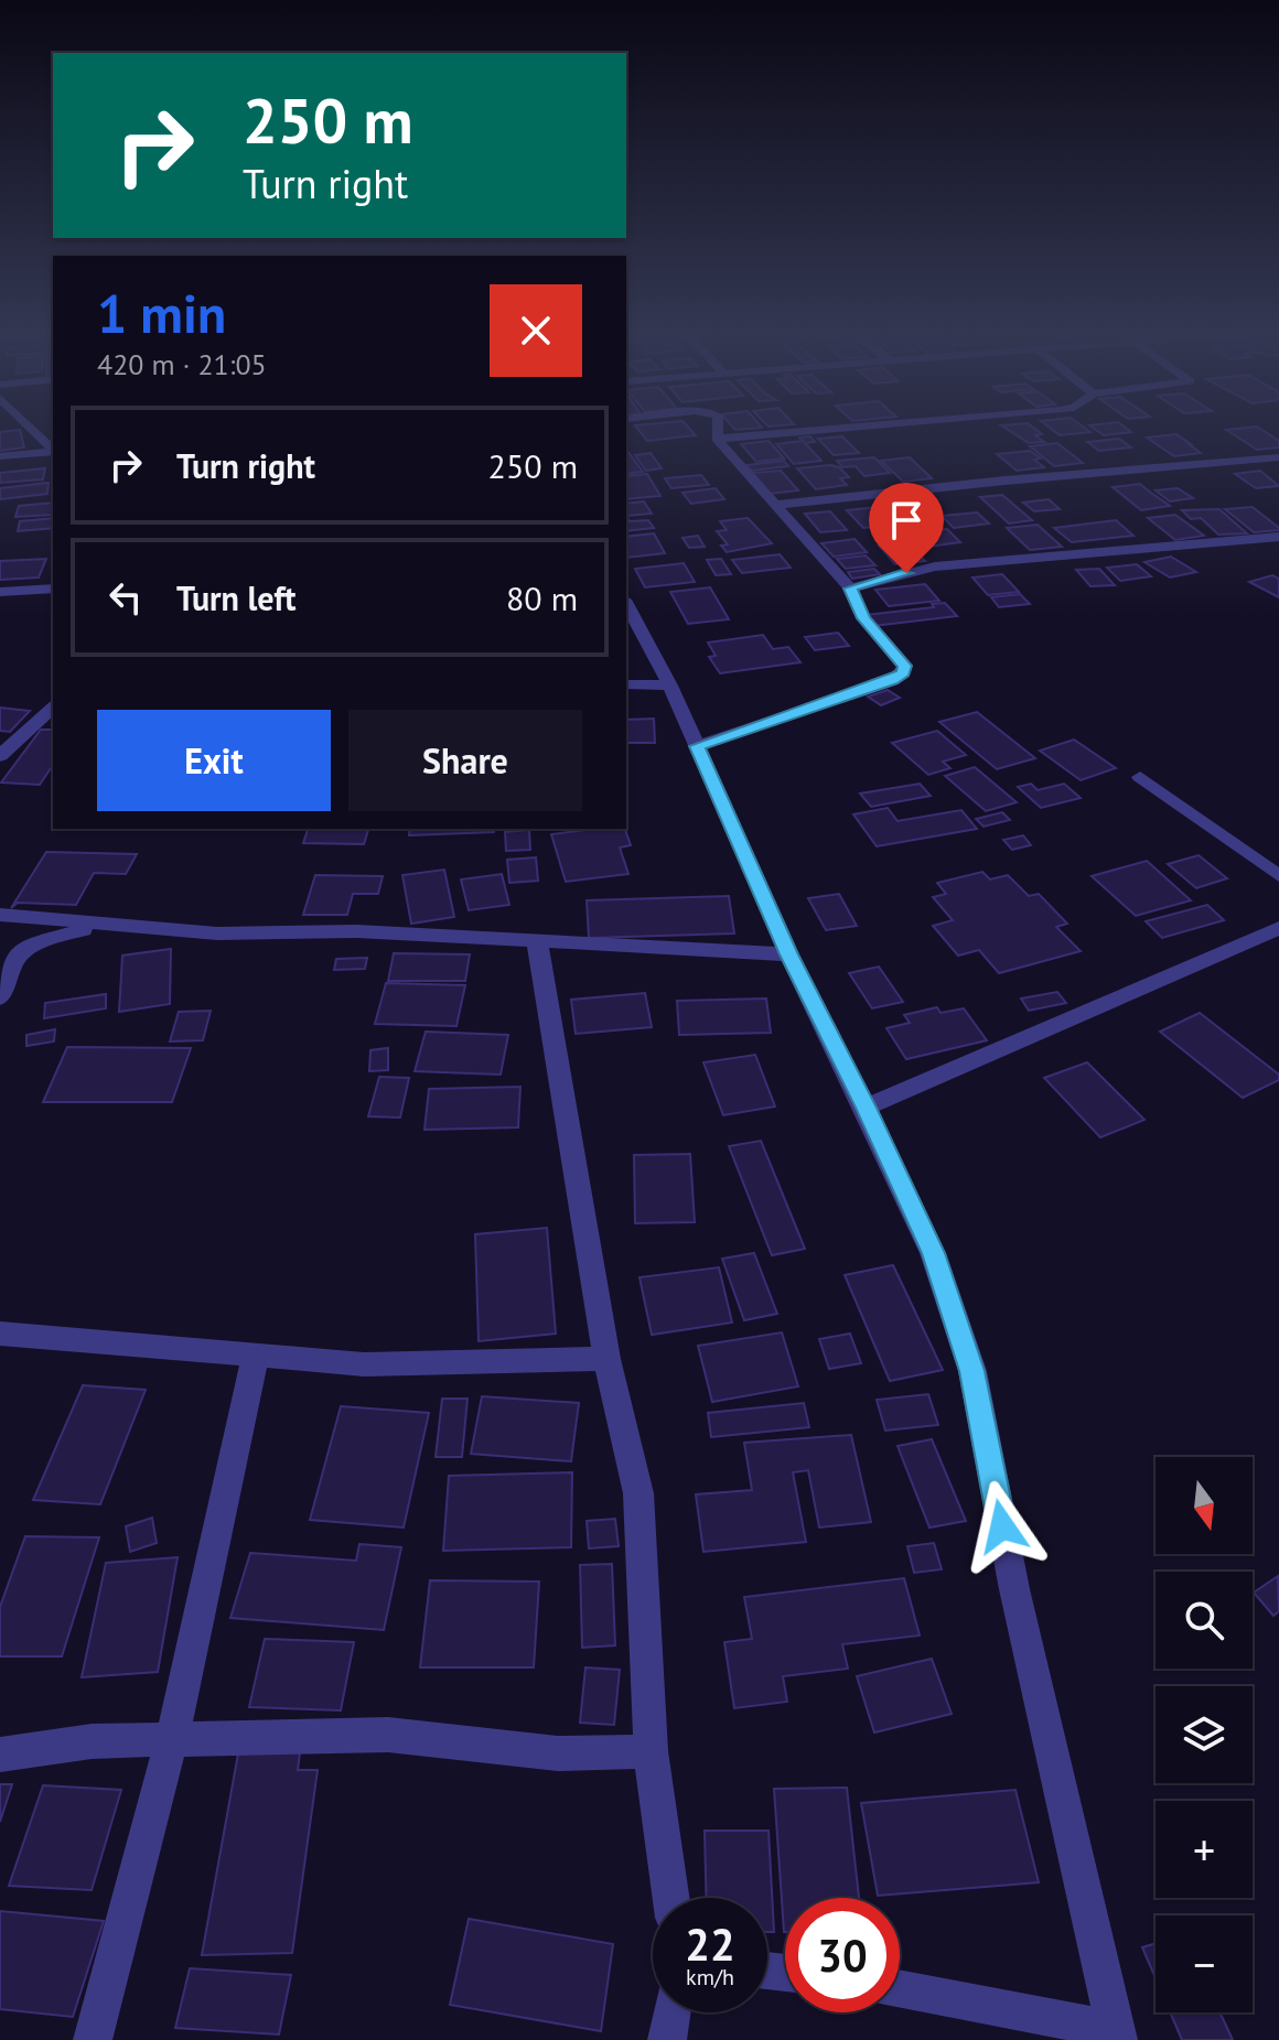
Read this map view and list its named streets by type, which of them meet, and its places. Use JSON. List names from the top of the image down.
{
  "north": "bottom",
  "page": {
    "turn": ["250 m", "Turn right"],
    "heading": ["1 min", "420 m · 21:05"],
    "list": [
      {
        "name": "Turn right",
        "value": "250 m"
      },
      {
        "name": "Turn left",
        "value": "80 m"
      }
    ],
    "buttons": ["Exit", "Share"],
    "map_buttons": ["+", "−"],
    "speed": "22 km/h",
    "limit": "30"
  }
}
